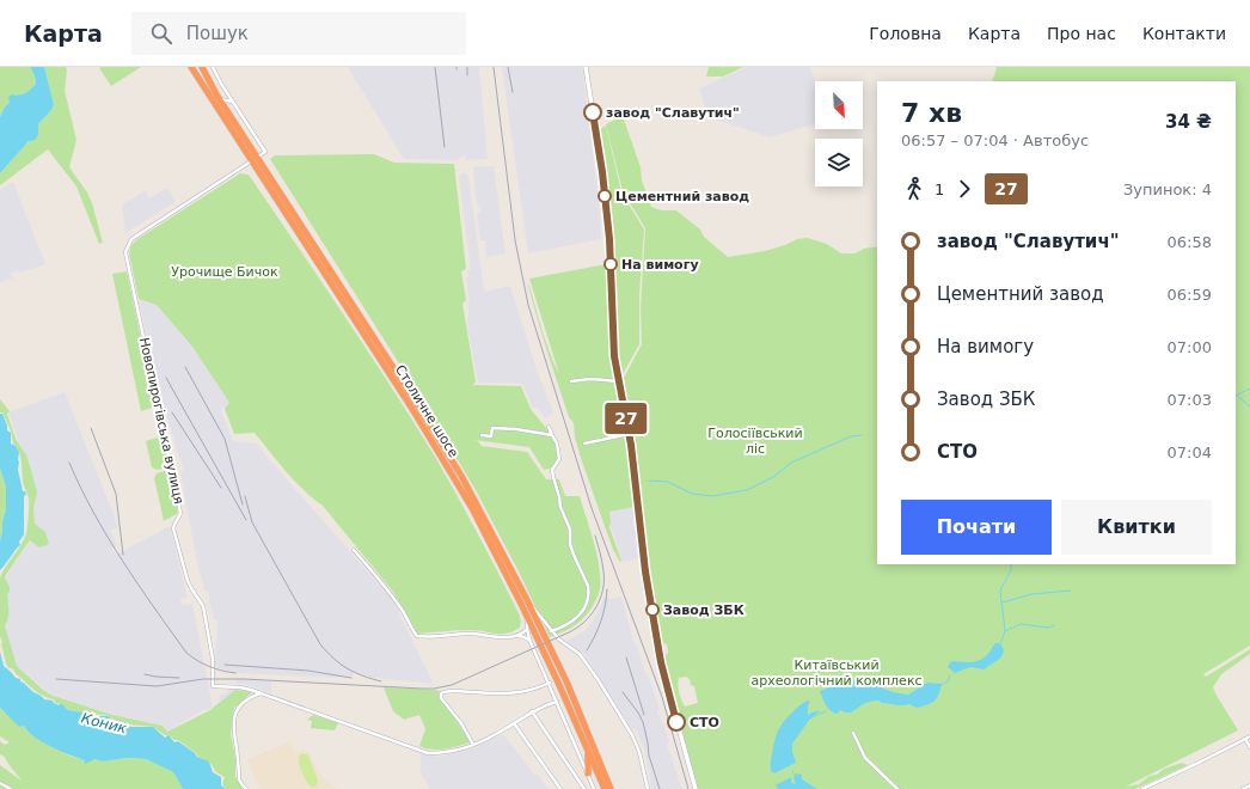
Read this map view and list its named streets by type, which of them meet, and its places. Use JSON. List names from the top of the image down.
{
  "streets": {
    "highway": ["Столичне шосе"],
    "street": ["Новопирогівська вулиця"]
  },
  "crossings": [
    ["Столичне шосе", "Новопирогівська вулиця"]
  ],
  "water": ["Коник"],
  "parks": ["Урочище Бичок", "Голосіївський ліс", "Китаївський археологічний комплекс"],
  "places": [
    "завод \"Славутич\"",
    "Цементний завод",
    "На вимогу",
    "Завод ЗБК",
    "СТО"
  ],
  "lines": ["bus line 27"],
  "north": "bottom right",
  "page": {
    "header": "Карта",
    "search": "Пошук",
    "nav": [
      "Головна",
      "Карта",
      "Про нас",
      "Контакти"
    ],
    "on_map": "27",
    "heading": ["7 хв", "06:57 – 07:04 · Автобус", "34 ₴"],
    "legs": ["1", "27", "Зупинок: 4"],
    "list": [
      {
        "name": "завод \"Славутич\"",
        "value": "06:58"
      },
      {
        "name": "Цементний завод",
        "value": "06:59"
      },
      {
        "name": "На вимогу",
        "value": "07:00"
      },
      {
        "name": "Завод ЗБК",
        "value": "07:03"
      },
      {
        "name": "СТО",
        "value": "07:04"
      }
    ],
    "buttons": ["Почати", "Квитки"]
  }
}
